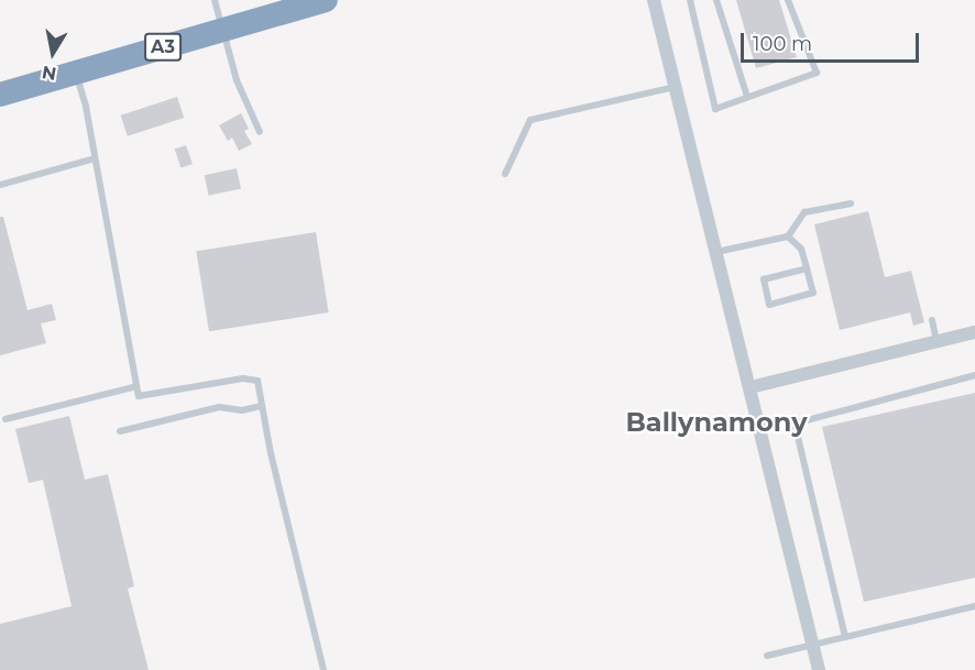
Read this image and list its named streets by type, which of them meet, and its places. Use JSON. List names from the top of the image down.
{
  "streets": {
    "highway": ["A3"]
  },
  "districts": ["Ballynamony"],
  "scale_bar": "100 m",
  "north": "bottom"
}
